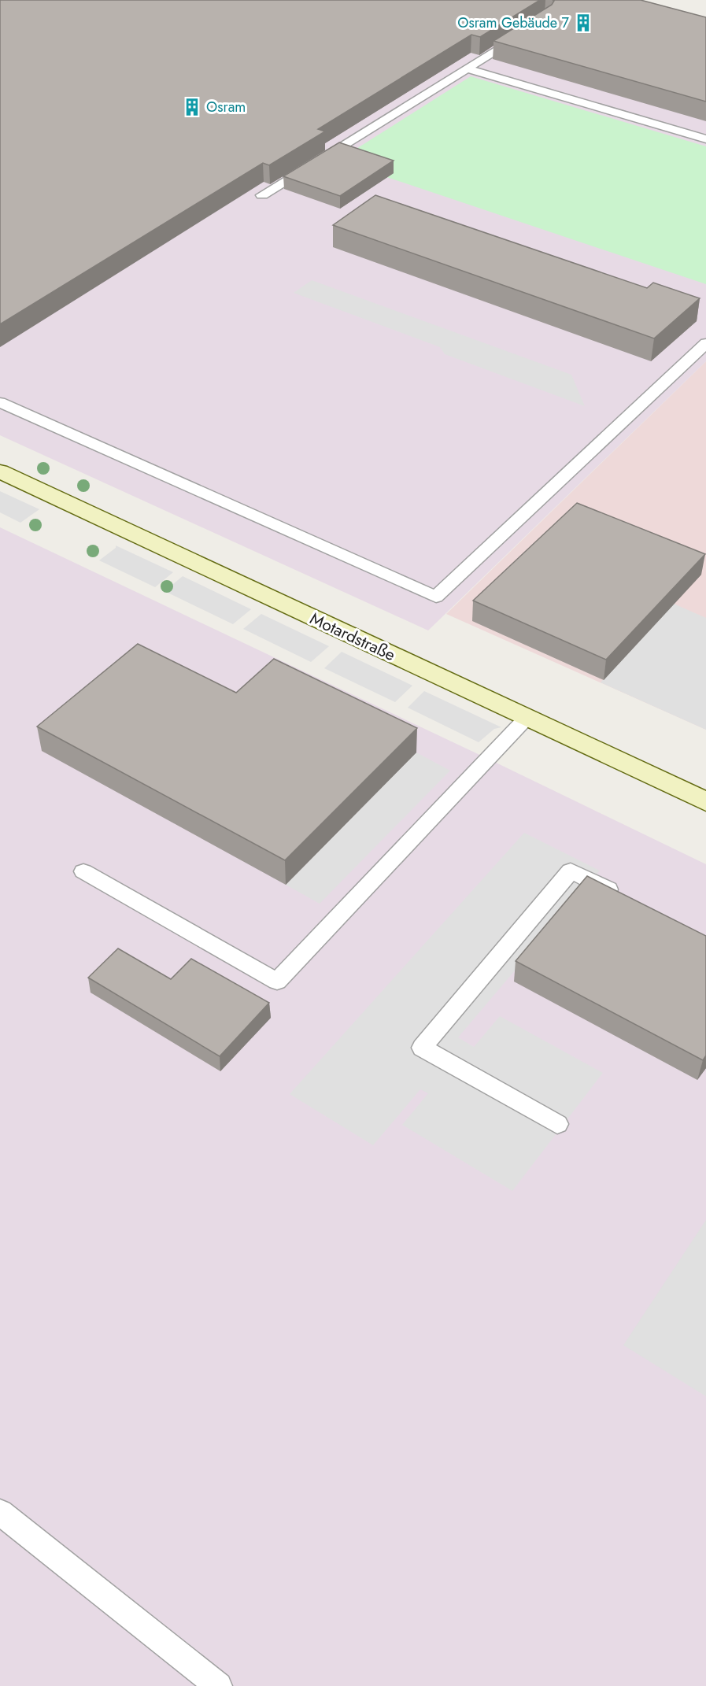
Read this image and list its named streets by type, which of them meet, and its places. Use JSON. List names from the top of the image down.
{
  "streets": {
    "street": ["Motardstraße"]
  },
  "places": {
    "building": ["Osram Gebäude 7", "Osram"]
  }
}
